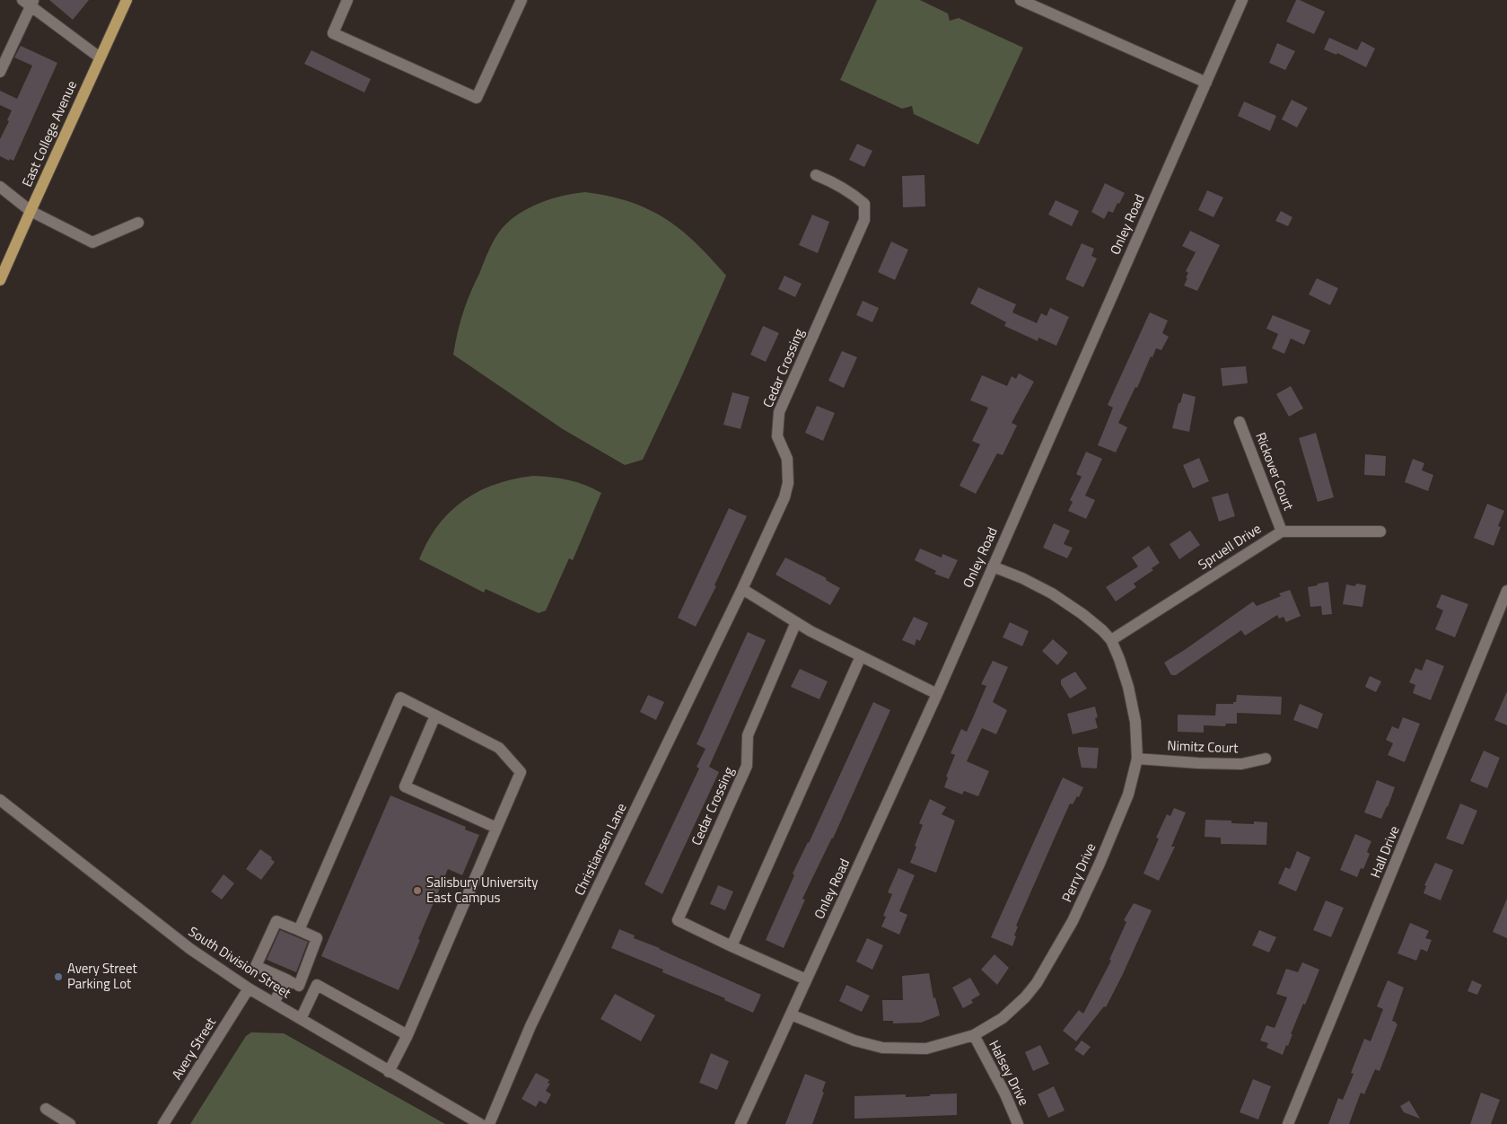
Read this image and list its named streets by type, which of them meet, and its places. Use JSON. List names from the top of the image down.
{
  "streets": {
    "main road": ["East College Avenue"],
    "street": [
      "Onley Road",
      "Cedar Crossing",
      "Rickover Court",
      "Spruell Drive",
      "Nimitz Court",
      "Christiansen Lane",
      "Hall Drive",
      "Perry Drive",
      "South Division Street",
      "Avery Street",
      "Halsey Drive"
    ]
  },
  "crossings": [
    ["Onley Road", "Cedar Crossing"],
    ["Onley Road", "Perry Drive"],
    ["Cedar Crossing", "Christiansen Lane"],
    ["Rickover Court", "Spruell Drive"],
    ["Spruell Drive", "Perry Drive"],
    ["Nimitz Court", "Perry Drive"],
    ["Perry Drive", "Halsey Drive"],
    ["South Division Street", "Avery Street"]
  ],
  "places": ["Salisbury University East Campus", "Avery Street Parking Lot"]
}
